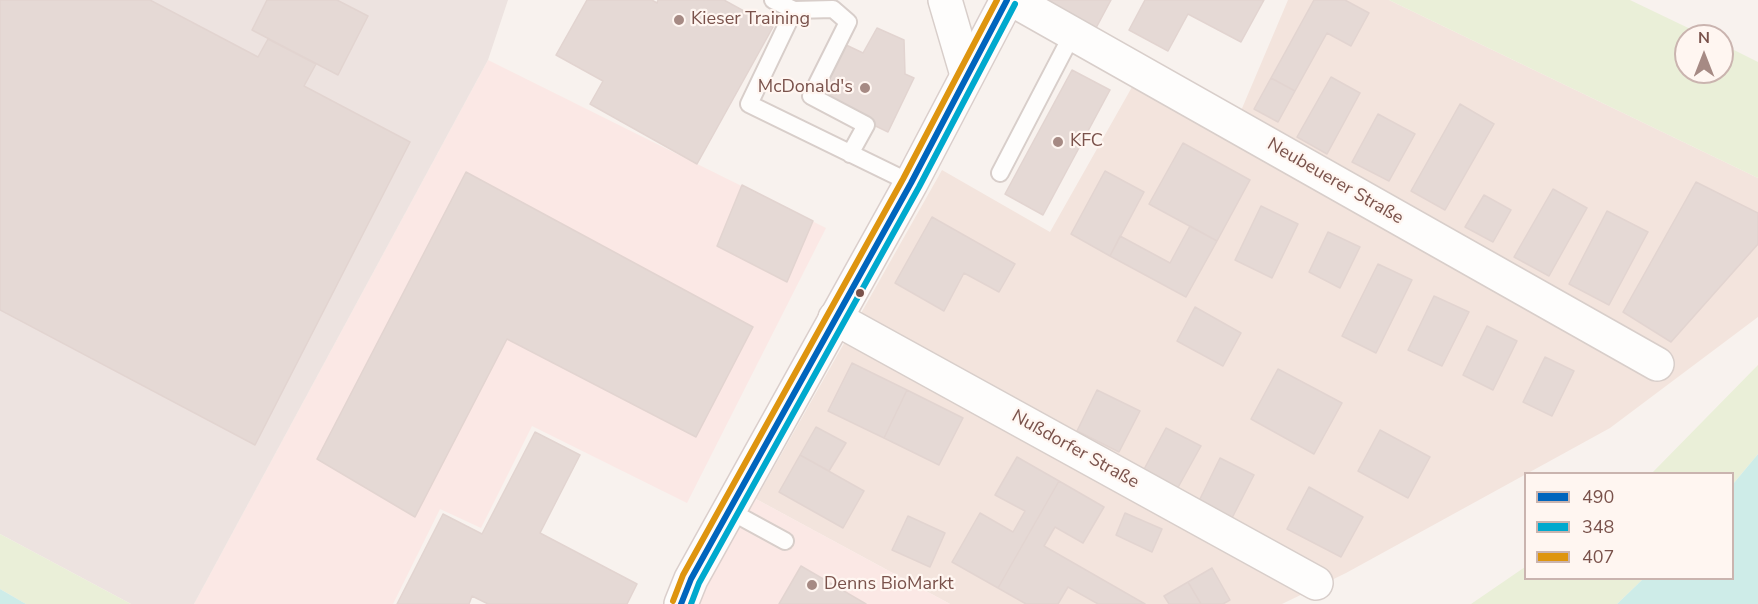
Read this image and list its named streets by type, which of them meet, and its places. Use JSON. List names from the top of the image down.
{
  "streets": {
    "street": ["Neubeuerer Straße", "Nußdorfer Straße"]
  },
  "places": [
    "Kieser Training",
    "McDonald's",
    "KFC",
    "Denns BioMarkt"
  ],
  "lines": ["transit line 490", "transit line 407", "transit line 348"],
  "legend": ["490", "348", "407"],
  "north": "top"
}
